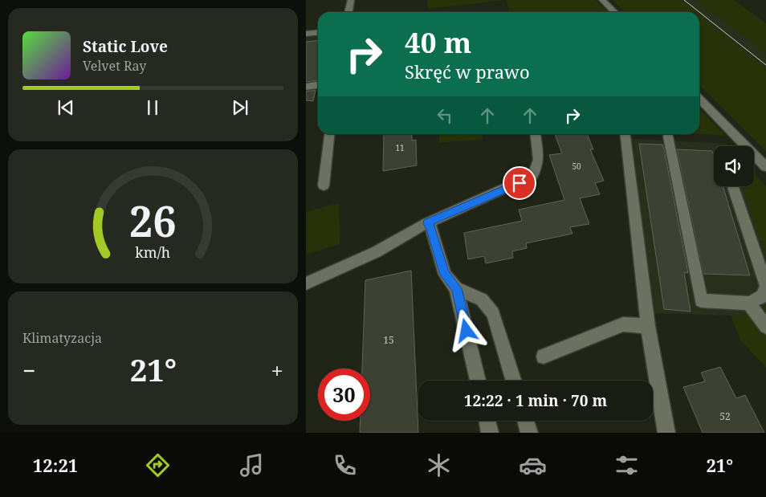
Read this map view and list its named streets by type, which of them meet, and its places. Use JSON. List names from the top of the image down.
{
  "house_numbers": [
    "11",
    "50",
    "15",
    "52"
  ],
  "page": {
    "turn": ["40 m", "Skręć w prawo"],
    "song": ["Static Love", "Velvet Ray"],
    "tile": "Klimatyzacja",
    "heat": ["−", "21°", "+"],
    "limit": "30",
    "trip": "12:22 · 1 min · 70 m",
    "tabs": ["12:21", "21°"],
    "gauge": ["26", "km/h"]
  }
}
